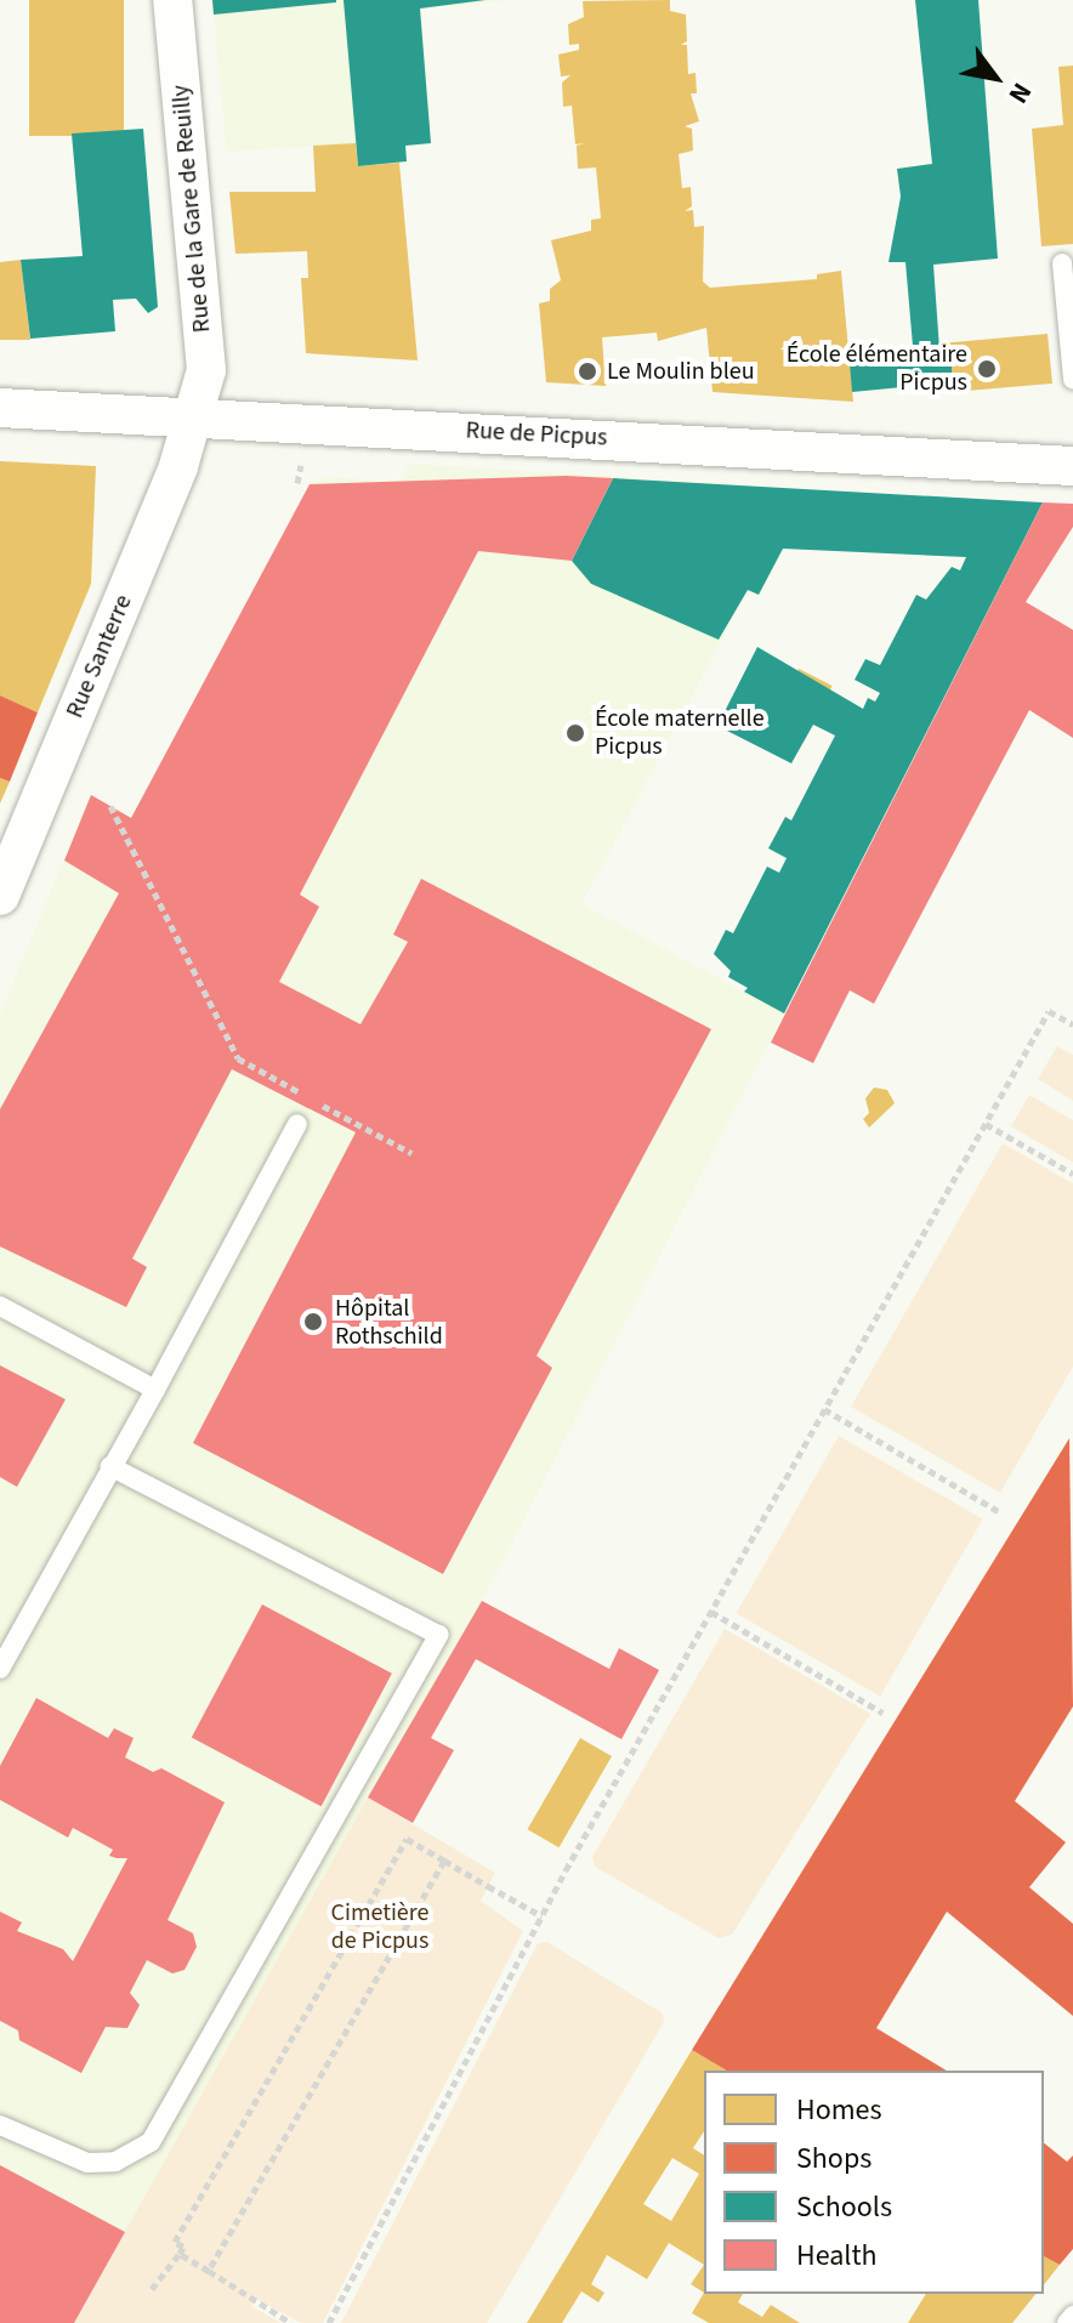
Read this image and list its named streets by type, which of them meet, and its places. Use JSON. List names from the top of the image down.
{
  "streets": {
    "street": ["Rue de la Gare de Reuilly", "Rue de Picpus", "Rue Santerre"]
  },
  "crossings": [
    ["Rue de la Gare de Reuilly", "Rue de Picpus"],
    ["Rue de la Gare de Reuilly", "Rue Santerre"],
    ["Rue de Picpus", "Rue Santerre"]
  ],
  "parks": ["Cimetière de Picpus"],
  "places": [
    "École élémentaire Picpus",
    "Le Moulin bleu",
    "École maternelle Picpus",
    "Hôpital Rothschild"
  ],
  "legend": [
    "Homes",
    "Shops",
    "Schools",
    "Health"
  ],
  "north": "bottom right"
}
